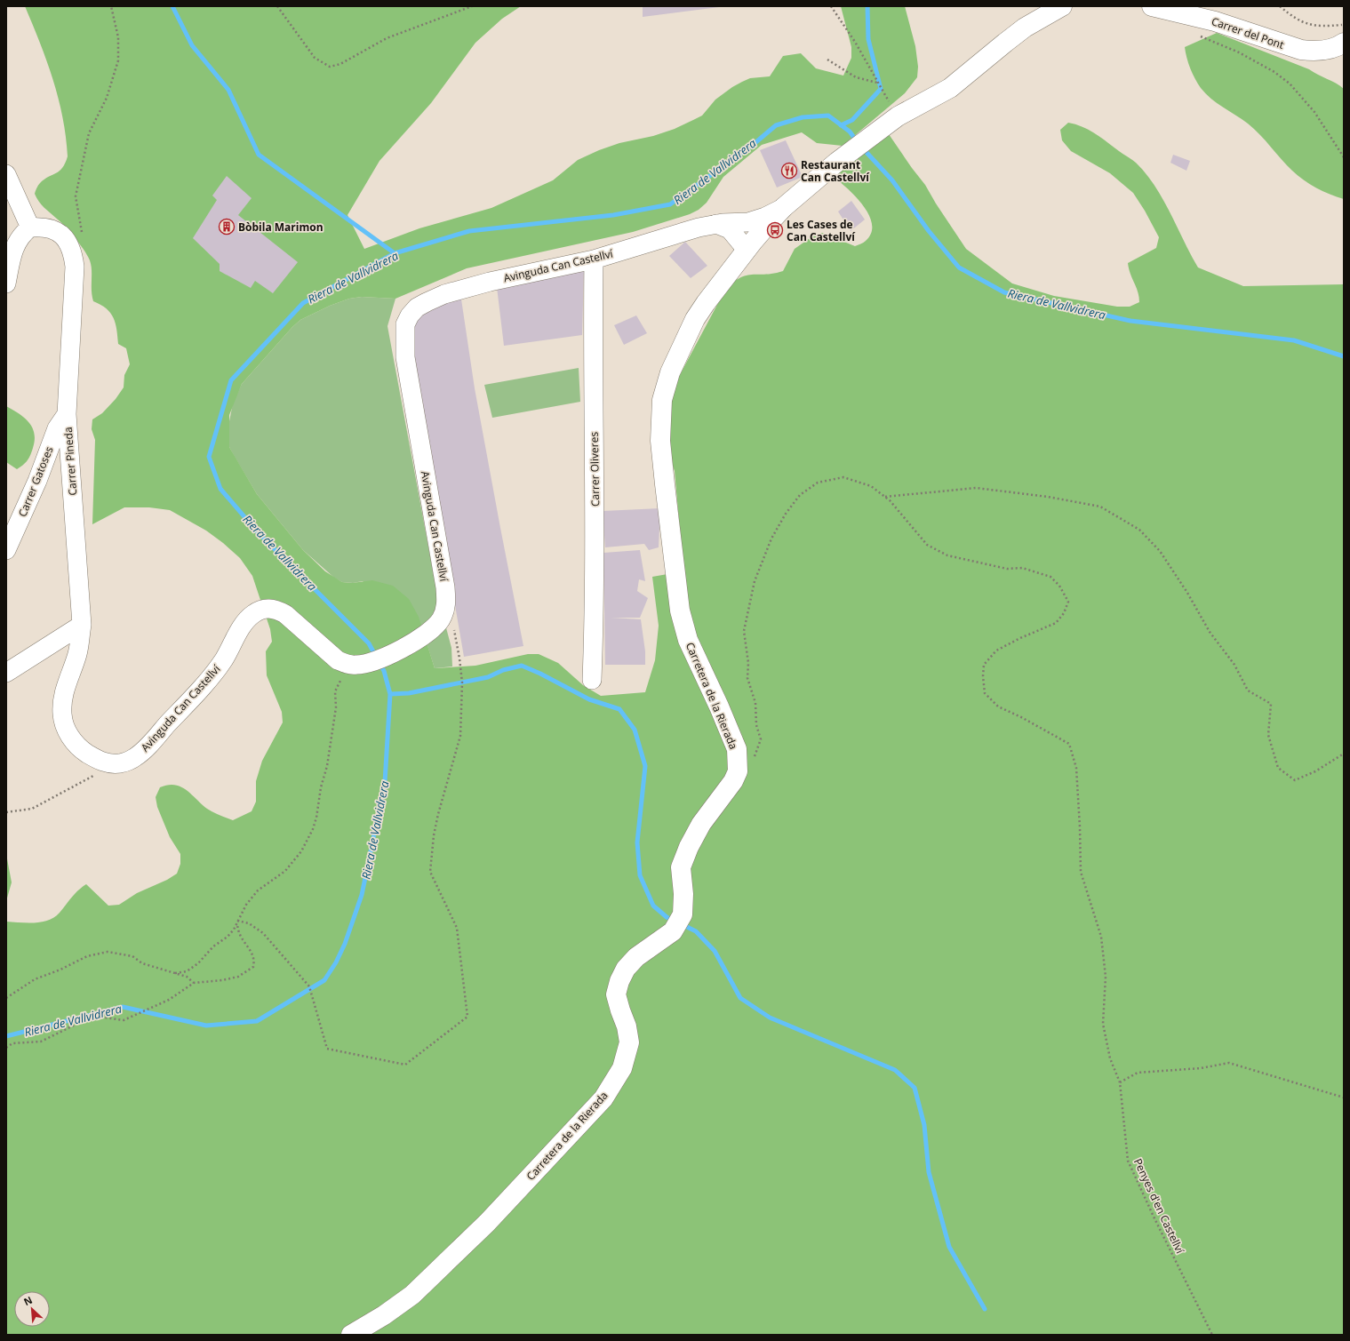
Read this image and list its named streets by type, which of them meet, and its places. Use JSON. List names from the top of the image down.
{
  "streets": {
    "street": [
      "Carrer del Pont",
      "Avinguda Can Castellví",
      "Carrer Pineda",
      "Carrer Oliveres",
      "Carrer Gatoses",
      "Carretera de la Rierada"
    ],
    "path": ["Penyes d'en Castellví"]
  },
  "crossings": [
    ["Avinguda Can Castellví", "Carrer Pineda"],
    ["Avinguda Can Castellví", "Carrer Oliveres"],
    ["Avinguda Can Castellví", "Carretera de la Rierada"],
    ["Carrer Pineda", "Carrer Gatoses"],
    ["Carretera de la Rierada", "Penyes d'en Castellví"]
  ],
  "water": ["Riera de Vallvidrera"],
  "places": {
    "restaurant": ["Restaurant Can Castellví"],
    "building": ["Bòbila Marimon"],
    "bus stop": ["Les Cases de Can Castellví"]
  },
  "north": "top left"
}
